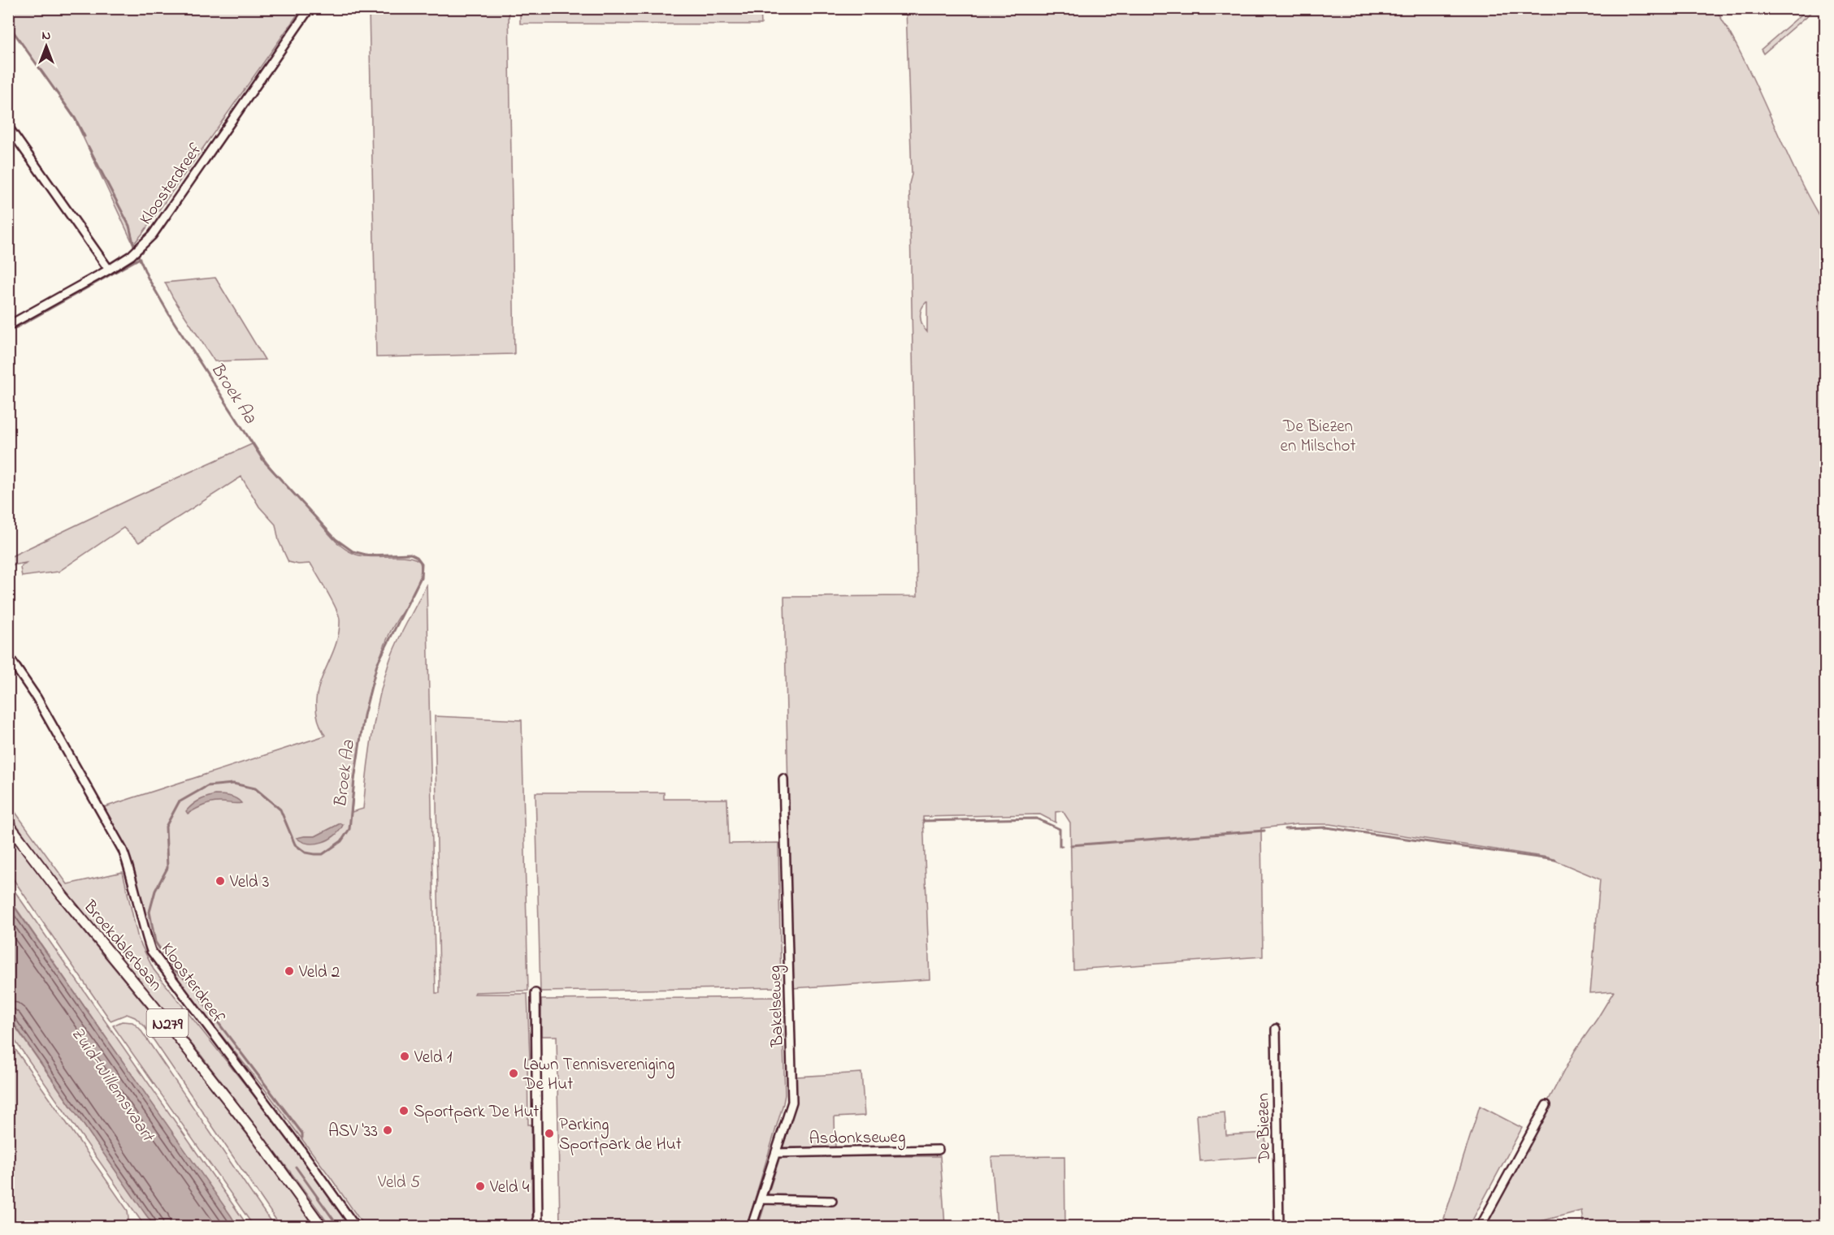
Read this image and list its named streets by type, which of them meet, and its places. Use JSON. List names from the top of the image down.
{
  "streets": {
    "main road": ["Broekdalerbaan", "N279"],
    "street": [
      "Kloosterdreef",
      "Bakelseweg",
      "De Biezen",
      "Asdonkseweg"
    ]
  },
  "crossings": [
    ["Bakelseweg", "Asdonkseweg"]
  ],
  "water": ["Broek Aa", "Zuid-Willemsvaart"],
  "parks": ["De Biezen en Milschot", "Veld 5"],
  "places": [
    "Veld 3",
    "Veld 2",
    "Veld 1",
    "Lawn Tennisvereniging De Hut",
    "Sportpark De Hut",
    "ASV '33",
    "Parking Sportpark de Hut",
    "Veld 4"
  ],
  "north": "top"
}
